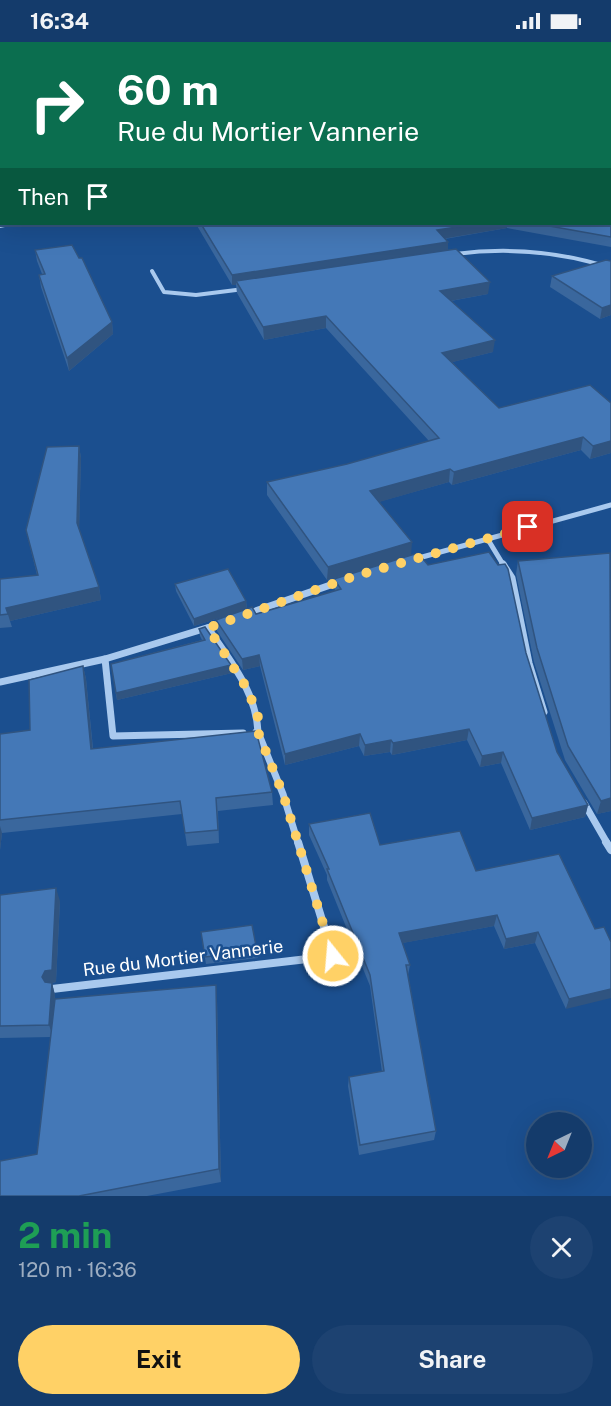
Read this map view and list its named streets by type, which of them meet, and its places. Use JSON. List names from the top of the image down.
{
  "streets": {
    "street": ["Rue du Mortier Vannerie"]
  },
  "north": "bottom left",
  "page": {
    "status": "16:34",
    "turn": ["60 m", "Rue du Mortier Vannerie"],
    "then": "Then",
    "heading": ["2 min", "120 m · 16:36"],
    "buttons": ["Exit", "Share"]
  }
}
